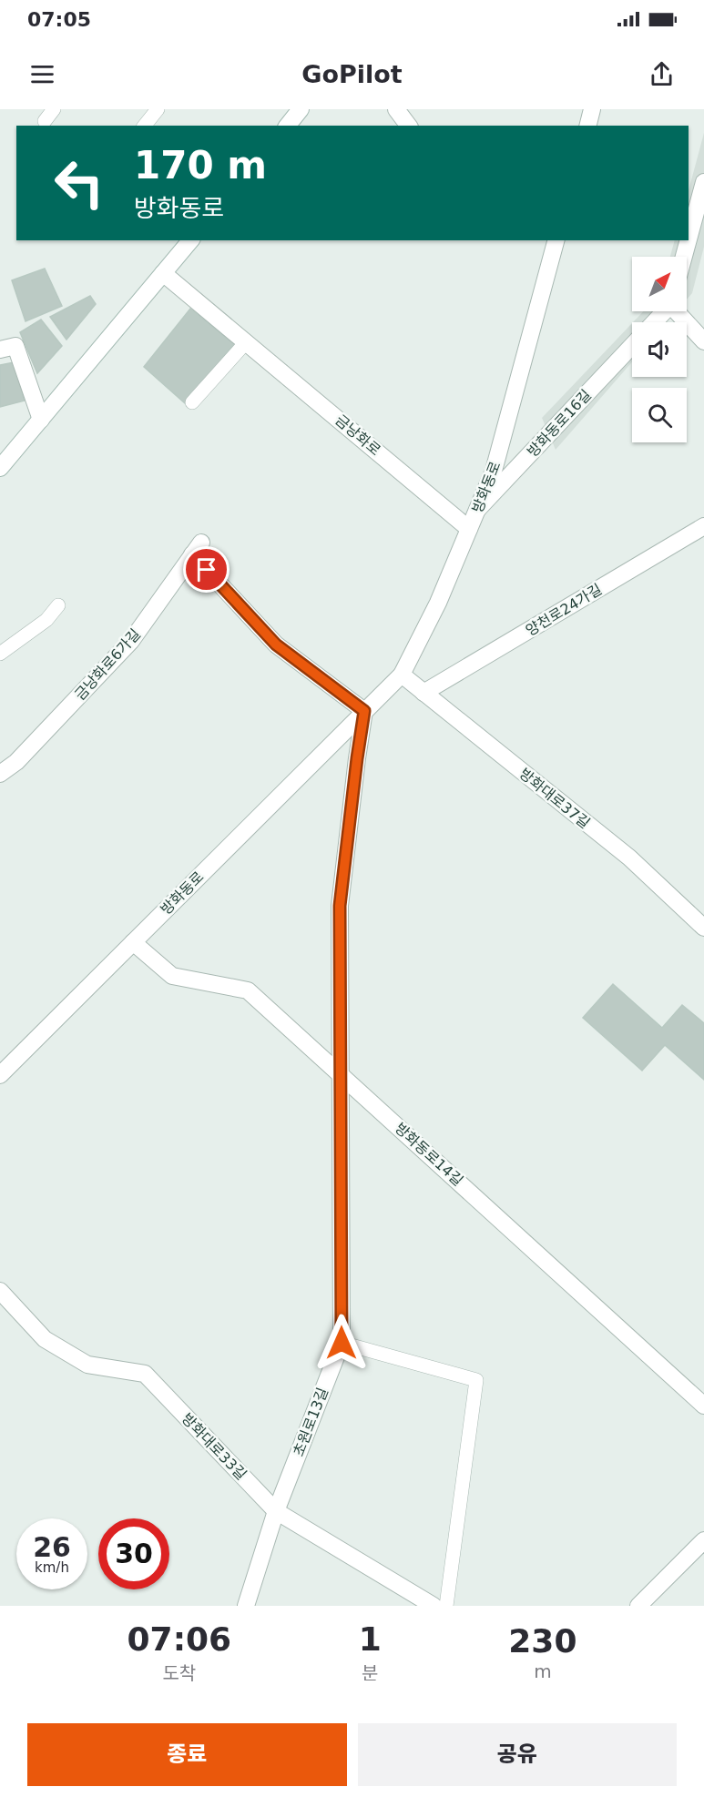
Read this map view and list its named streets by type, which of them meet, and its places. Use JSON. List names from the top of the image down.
{
  "streets": {
    "street": [
      "방화동로16길",
      "금낭화로",
      "방화동로",
      "양천로24가길",
      "금낭화로6가길",
      "방화대로37길",
      "방화동로14길",
      "초원로13길",
      "방화대로33길"
    ]
  },
  "crossings": [
    ["방화동로16길", "방화동로"],
    ["금낭화로", "방화동로"],
    ["방화동로", "금낭화로6가길"],
    ["방화동로", "방화대로37길"],
    ["방화동로", "방화동로14길"],
    ["방화동로", "초원로13길"],
    ["양천로24가길", "방화대로37길"],
    ["금낭화로6가길", "초원로13길"],
    ["방화동로14길", "초원로13길"],
    ["초원로13길", "방화대로33길"]
  ],
  "north": "top right",
  "page": {
    "status": "07:05",
    "header": "GoPilot",
    "turn": ["170 m", "방화동로"],
    "speed": "26 km/h",
    "limit": "30",
    "eta": [
      "07:06",
      "도착",
      "1",
      "분",
      "230",
      "m"
    ],
    "buttons": ["종료", "공유"]
  }
}
